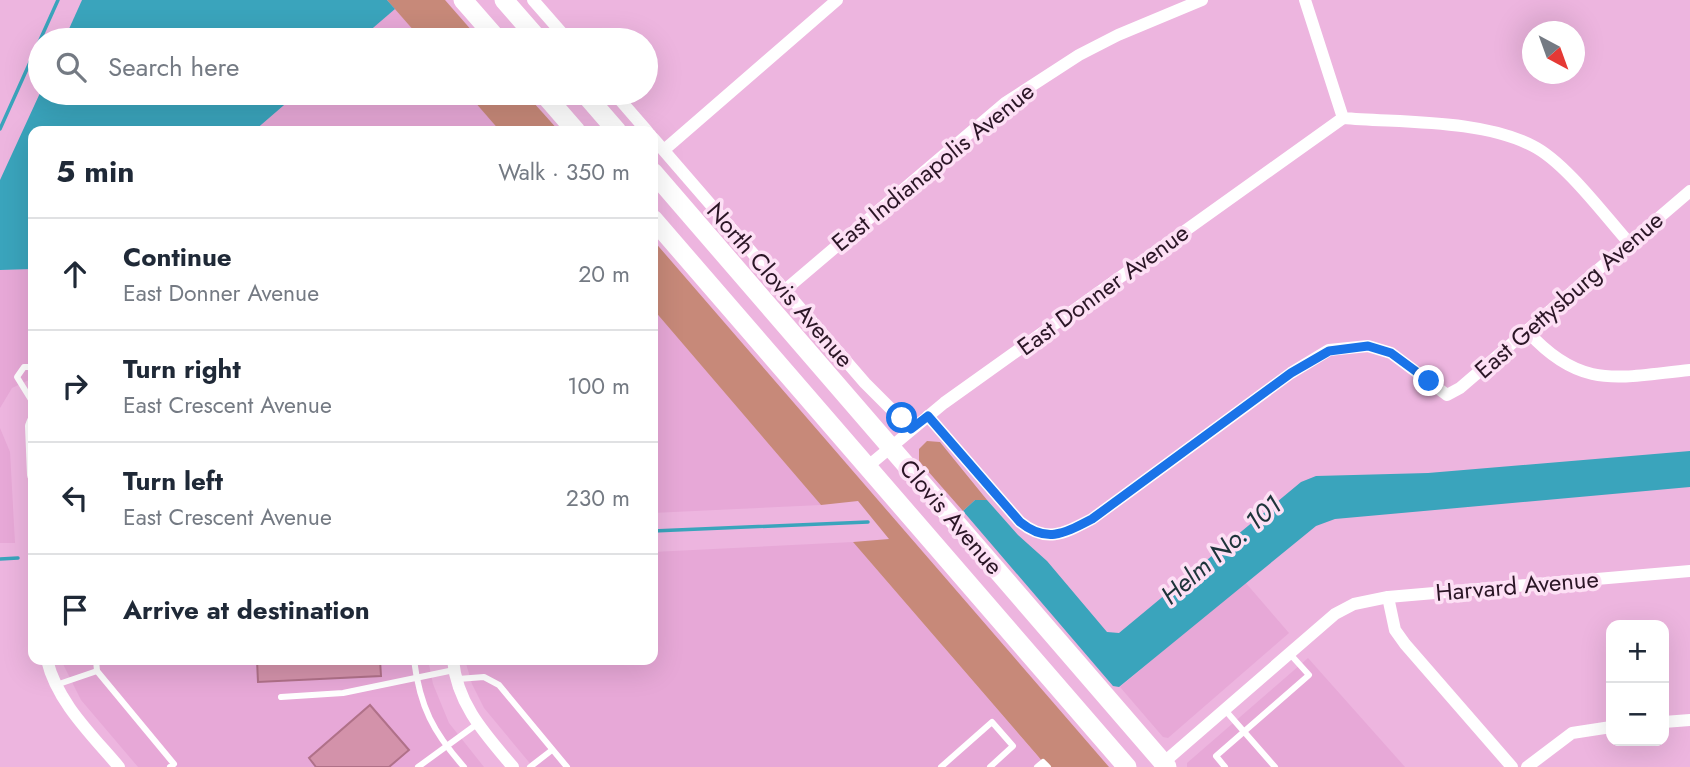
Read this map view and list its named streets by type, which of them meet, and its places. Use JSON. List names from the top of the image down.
{
  "streets": {
    "main road": ["Clovis Avenue"],
    "street": [
      "East Indianapolis Avenue",
      "North Clovis Avenue",
      "East Donner Avenue",
      "East Gettysburg Avenue",
      "Harvard Avenue"
    ]
  },
  "crossings": [
    ["East Indianapolis Avenue", "North Clovis Avenue"],
    ["North Clovis Avenue", "East Donner Avenue"],
    ["East Donner Avenue", "East Gettysburg Avenue"],
    ["East Donner Avenue", "Clovis Avenue"]
  ],
  "water": ["Helm No. 101"],
  "north": "bottom right",
  "page": {
    "search": "Search here",
    "heading": ["5 min", "Walk · 350 m"],
    "list": [
      ["Continue", "East Donner Avenue", "20 m"],
      ["Turn right", "East Crescent Avenue", "100 m"],
      ["Turn left", "East Crescent Avenue", "230 m"],
      "Arrive at destination"
    ],
    "map_buttons": ["+", "−"]
  }
}
